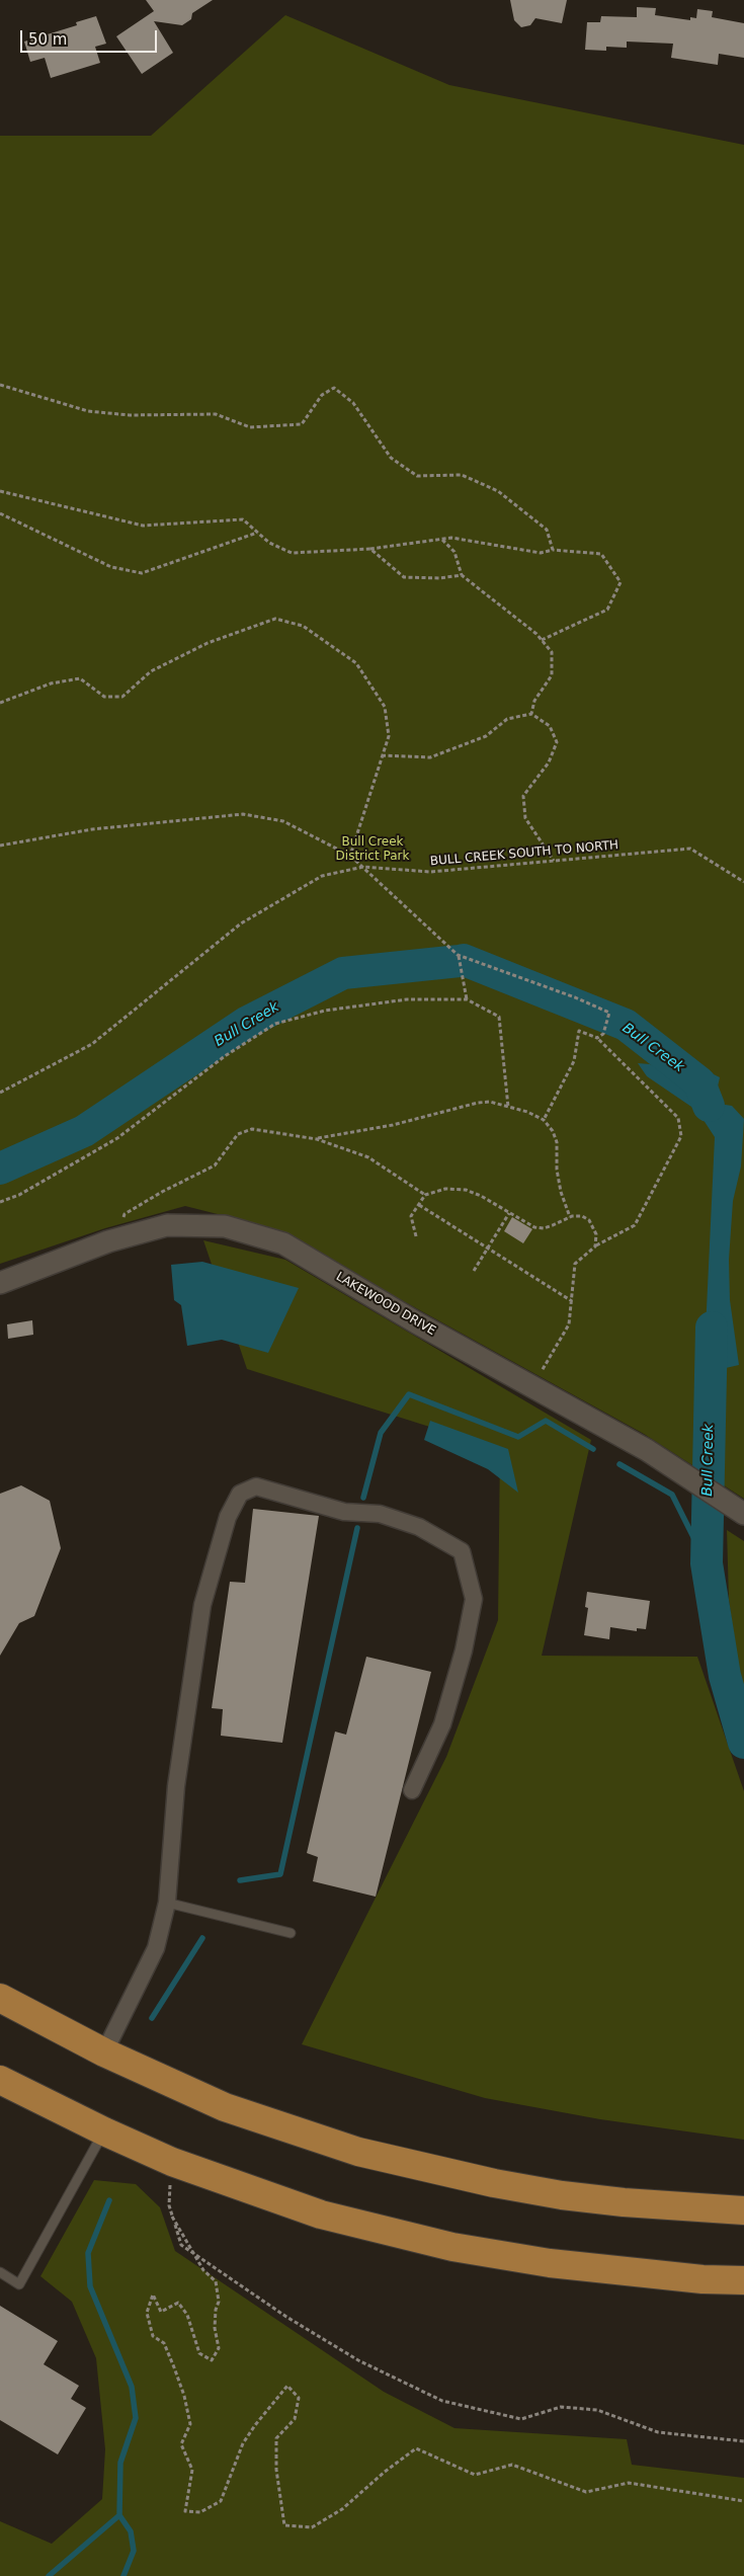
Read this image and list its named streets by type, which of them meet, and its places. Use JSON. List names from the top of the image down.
{
  "streets": {
    "street": ["LAKEWOOD DRIVE"],
    "path": ["BULL CREEK SOUTH TO NORTH"]
  },
  "water": ["Bull Creek"],
  "parks": ["Bull Creek District Park"],
  "scale_bar": "50 m"
}
